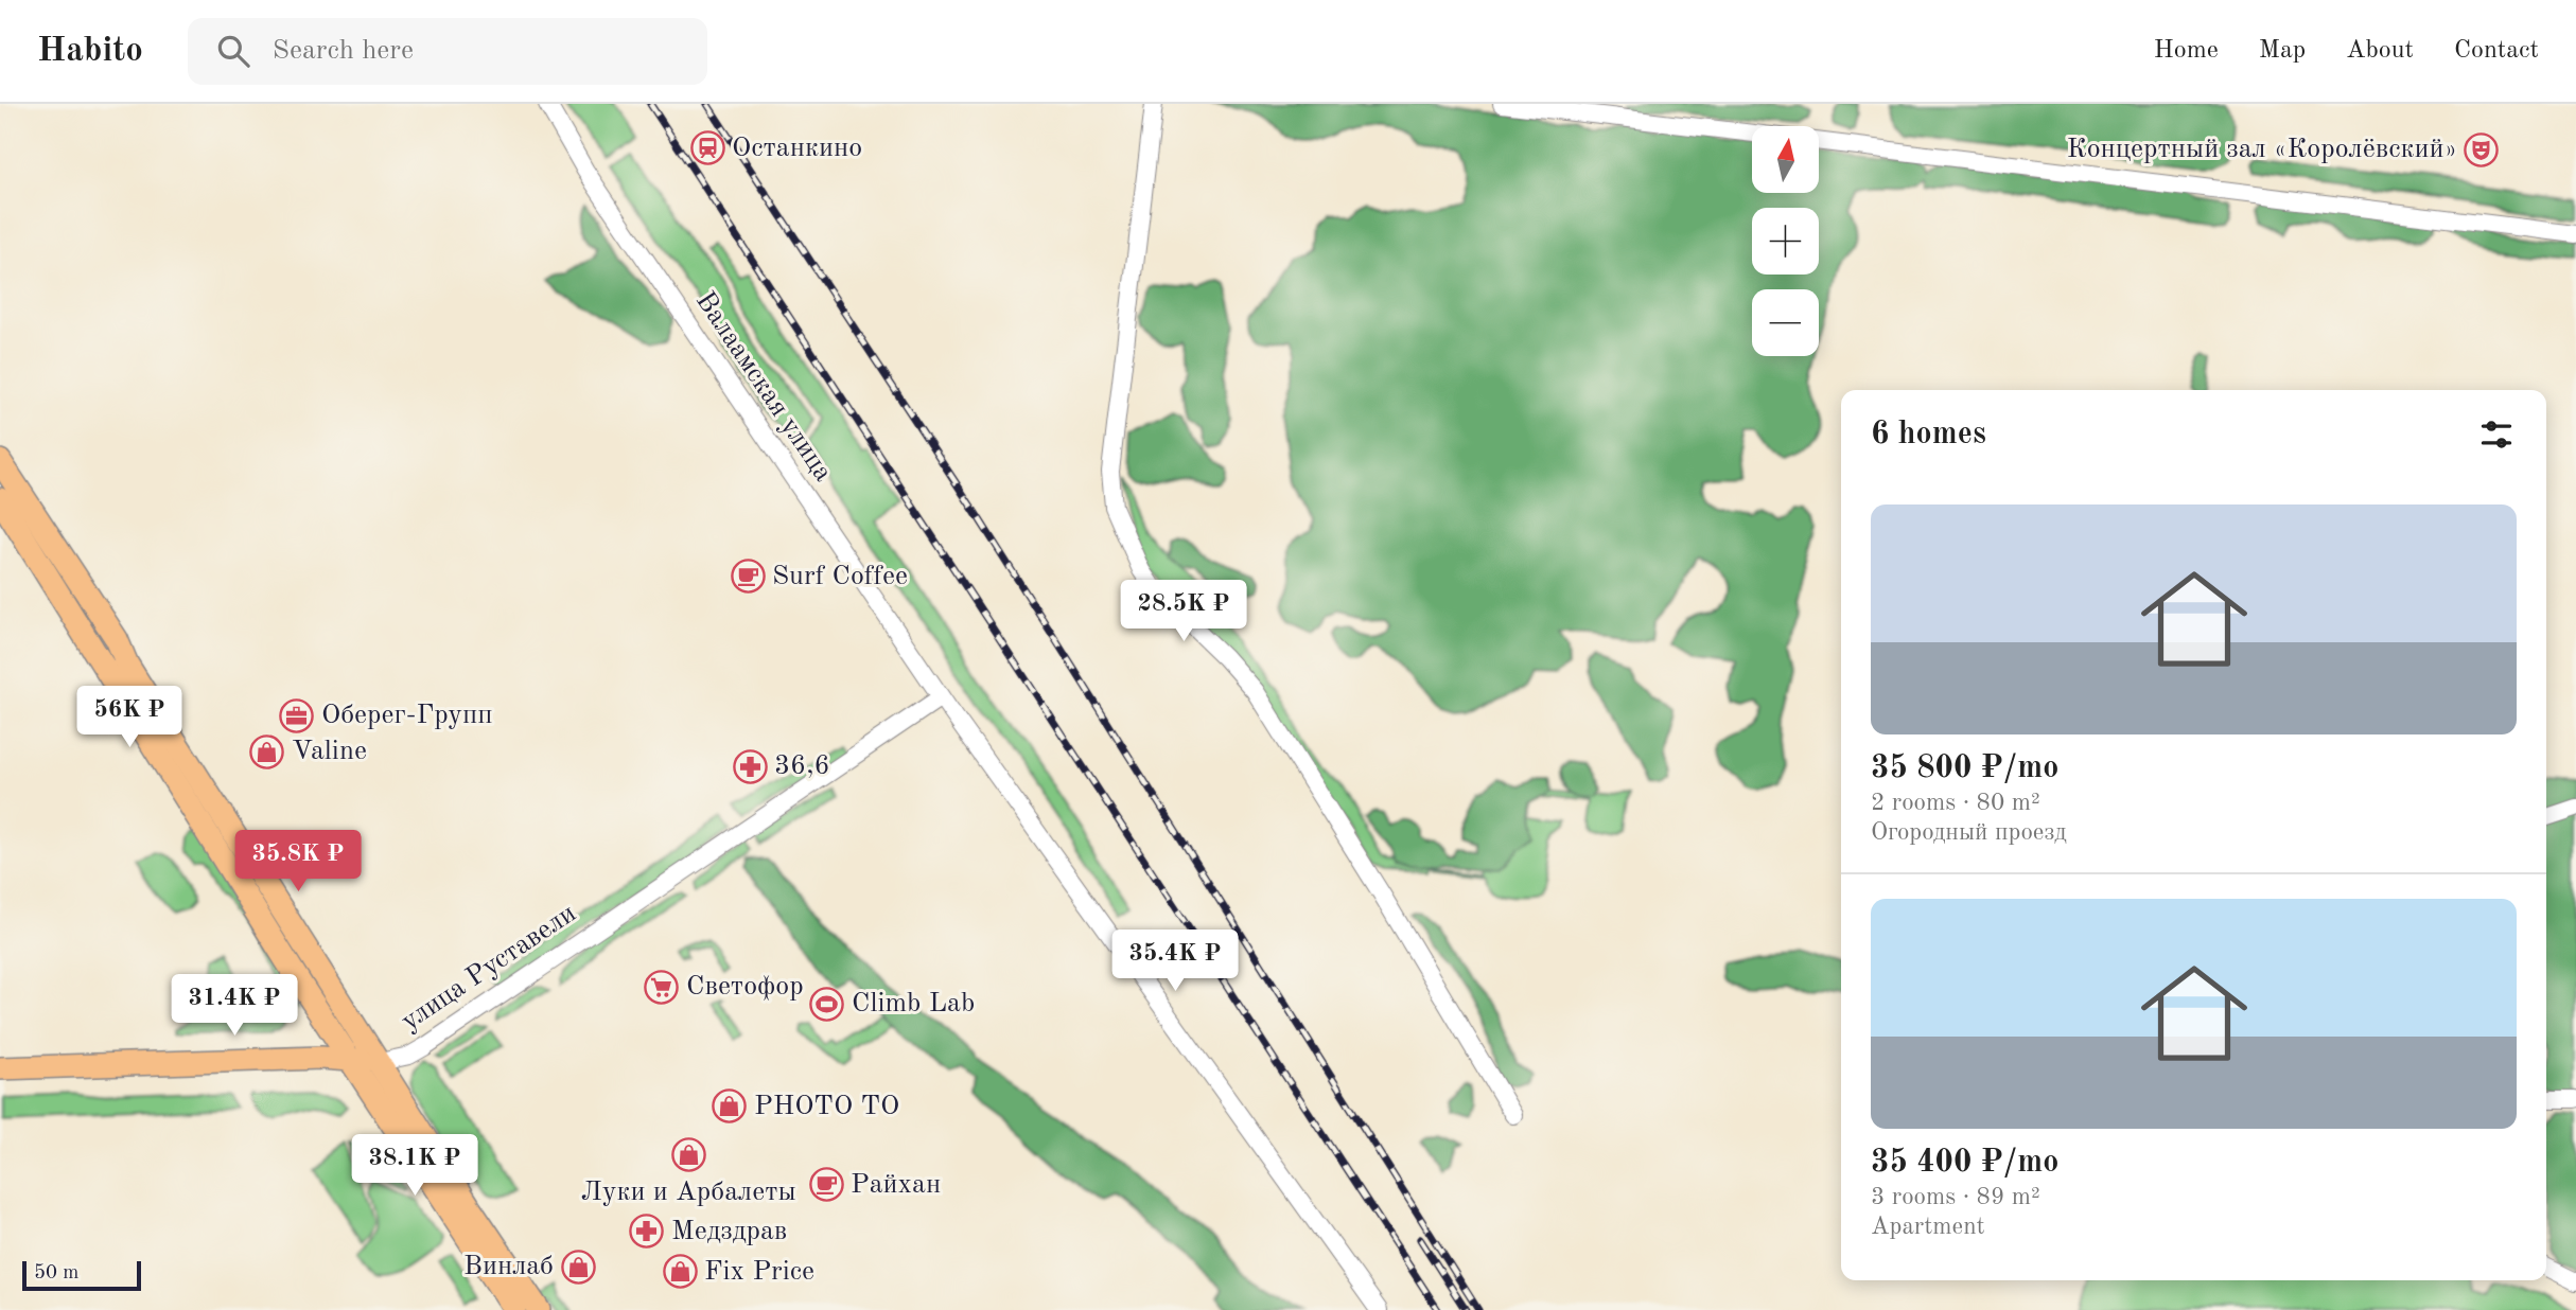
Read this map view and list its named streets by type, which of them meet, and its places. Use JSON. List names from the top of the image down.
{
  "streets": {
    "main road": ["улица Руставели"],
    "street": ["Валаамская улица"]
  },
  "crossings": [
    ["Валаамская улица", "улица Руставели"]
  ],
  "places": {
    "station": ["Останкино"],
    "theatre": ["Концертный зал «Королёвский»"],
    "cafe": ["Surf Coffee", "Райхан"],
    "office": ["Оберег-Групп"],
    "shop": [
      "Valine",
      "PHOTO TO",
      "Луки и Арбалеты",
      "Винлаб",
      "Fix Price"
    ],
    "pharmacy": ["36,6", "Медздрав"],
    "supermarket": ["Светофор"],
    "sports": ["Climb Lab"]
  },
  "scale_bar": "50 m",
  "north": "top",
  "page": {
    "header": "Habito",
    "search": "Search here",
    "nav": [
      "Home",
      "Map",
      "About",
      "Contact"
    ],
    "map_buttons": ["+", "−"],
    "heading": "6 homes",
    "list": [
      {
        "name": "35 800 ₽/mo",
        "note": "2 rooms · 80 m² · Огородный проезд"
      },
      {
        "name": "35 400 ₽/mo",
        "note": "3 rooms · 89 m² · Apartment"
      }
    ],
    "price": [
      "28.5K ₽",
      "56K ₽",
      "35.8K ₽",
      "35.4K ₽",
      "31.4K ₽",
      "38.1K ₽"
    ],
    "scale": "50 m"
  }
}
